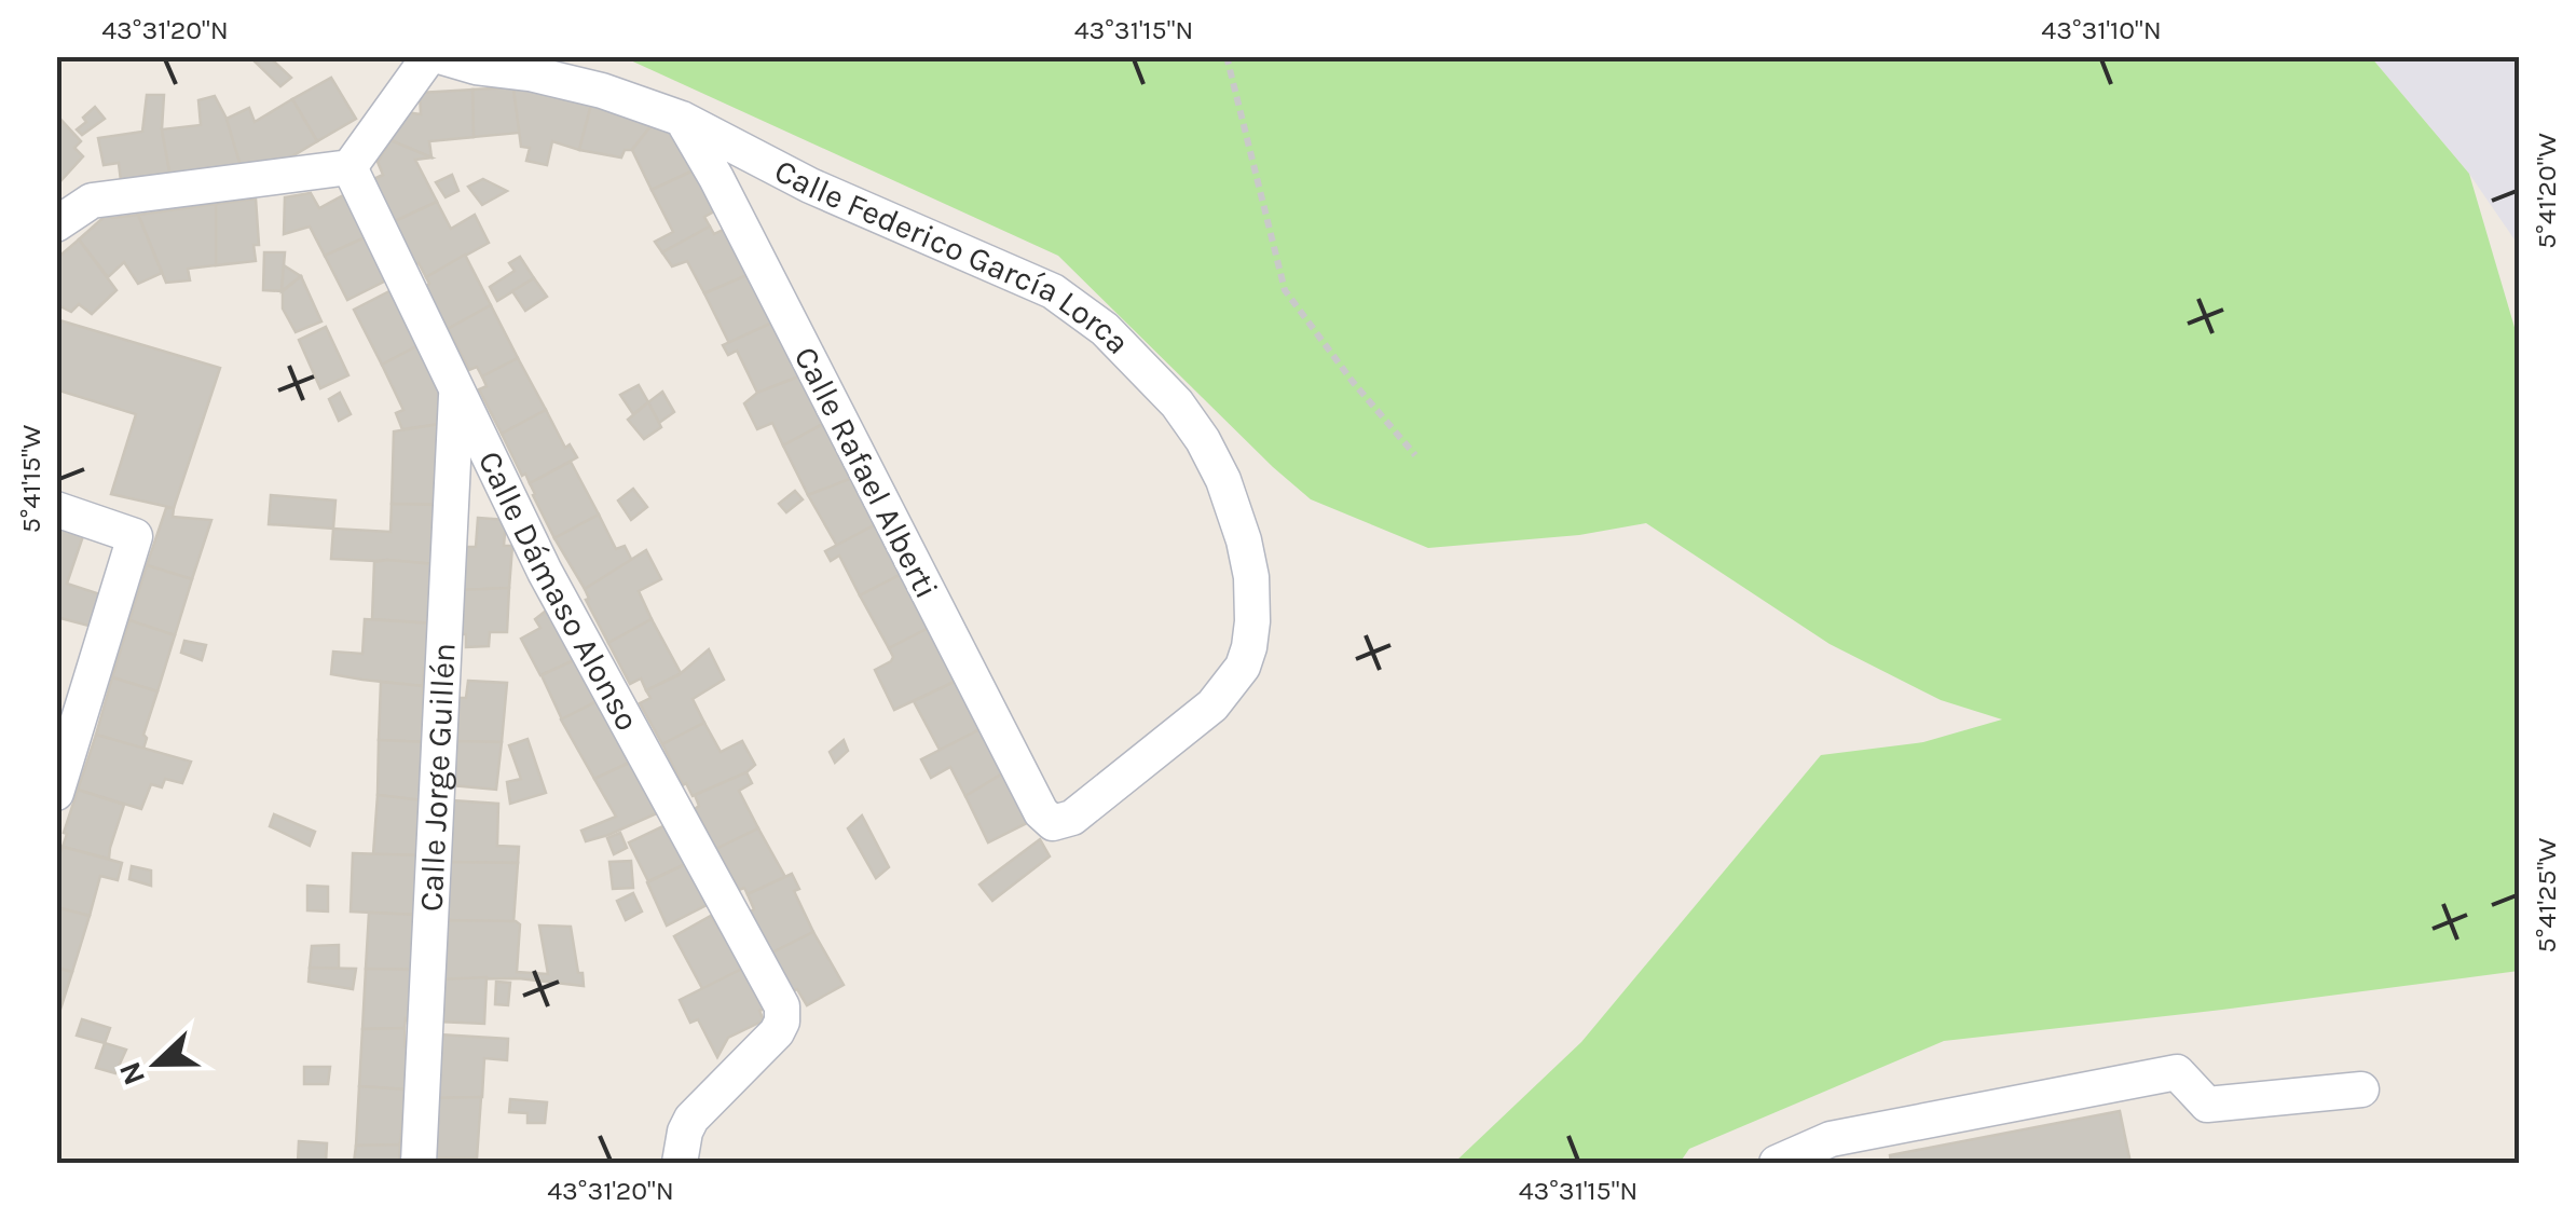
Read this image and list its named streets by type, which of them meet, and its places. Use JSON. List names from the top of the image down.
{
  "streets": {
    "street": [
      "Calle Federico García Lorca",
      "Calle Rafael Alberti",
      "Calle Dámaso Alonso",
      "Calle Jorge Guillén"
    ]
  },
  "crossings": [
    ["Calle Federico García Lorca", "Calle Rafael Alberti"],
    ["Calle Dámaso Alonso", "Calle Jorge Guillén"]
  ],
  "north": "left",
  "coordinates": [
    "43°31'20\"N",
    "43°31'15\"N",
    "43°31'10\"N",
    "5°41'20\"W",
    "5°41'15\"W",
    "5°41'25\"W"
  ]
}
